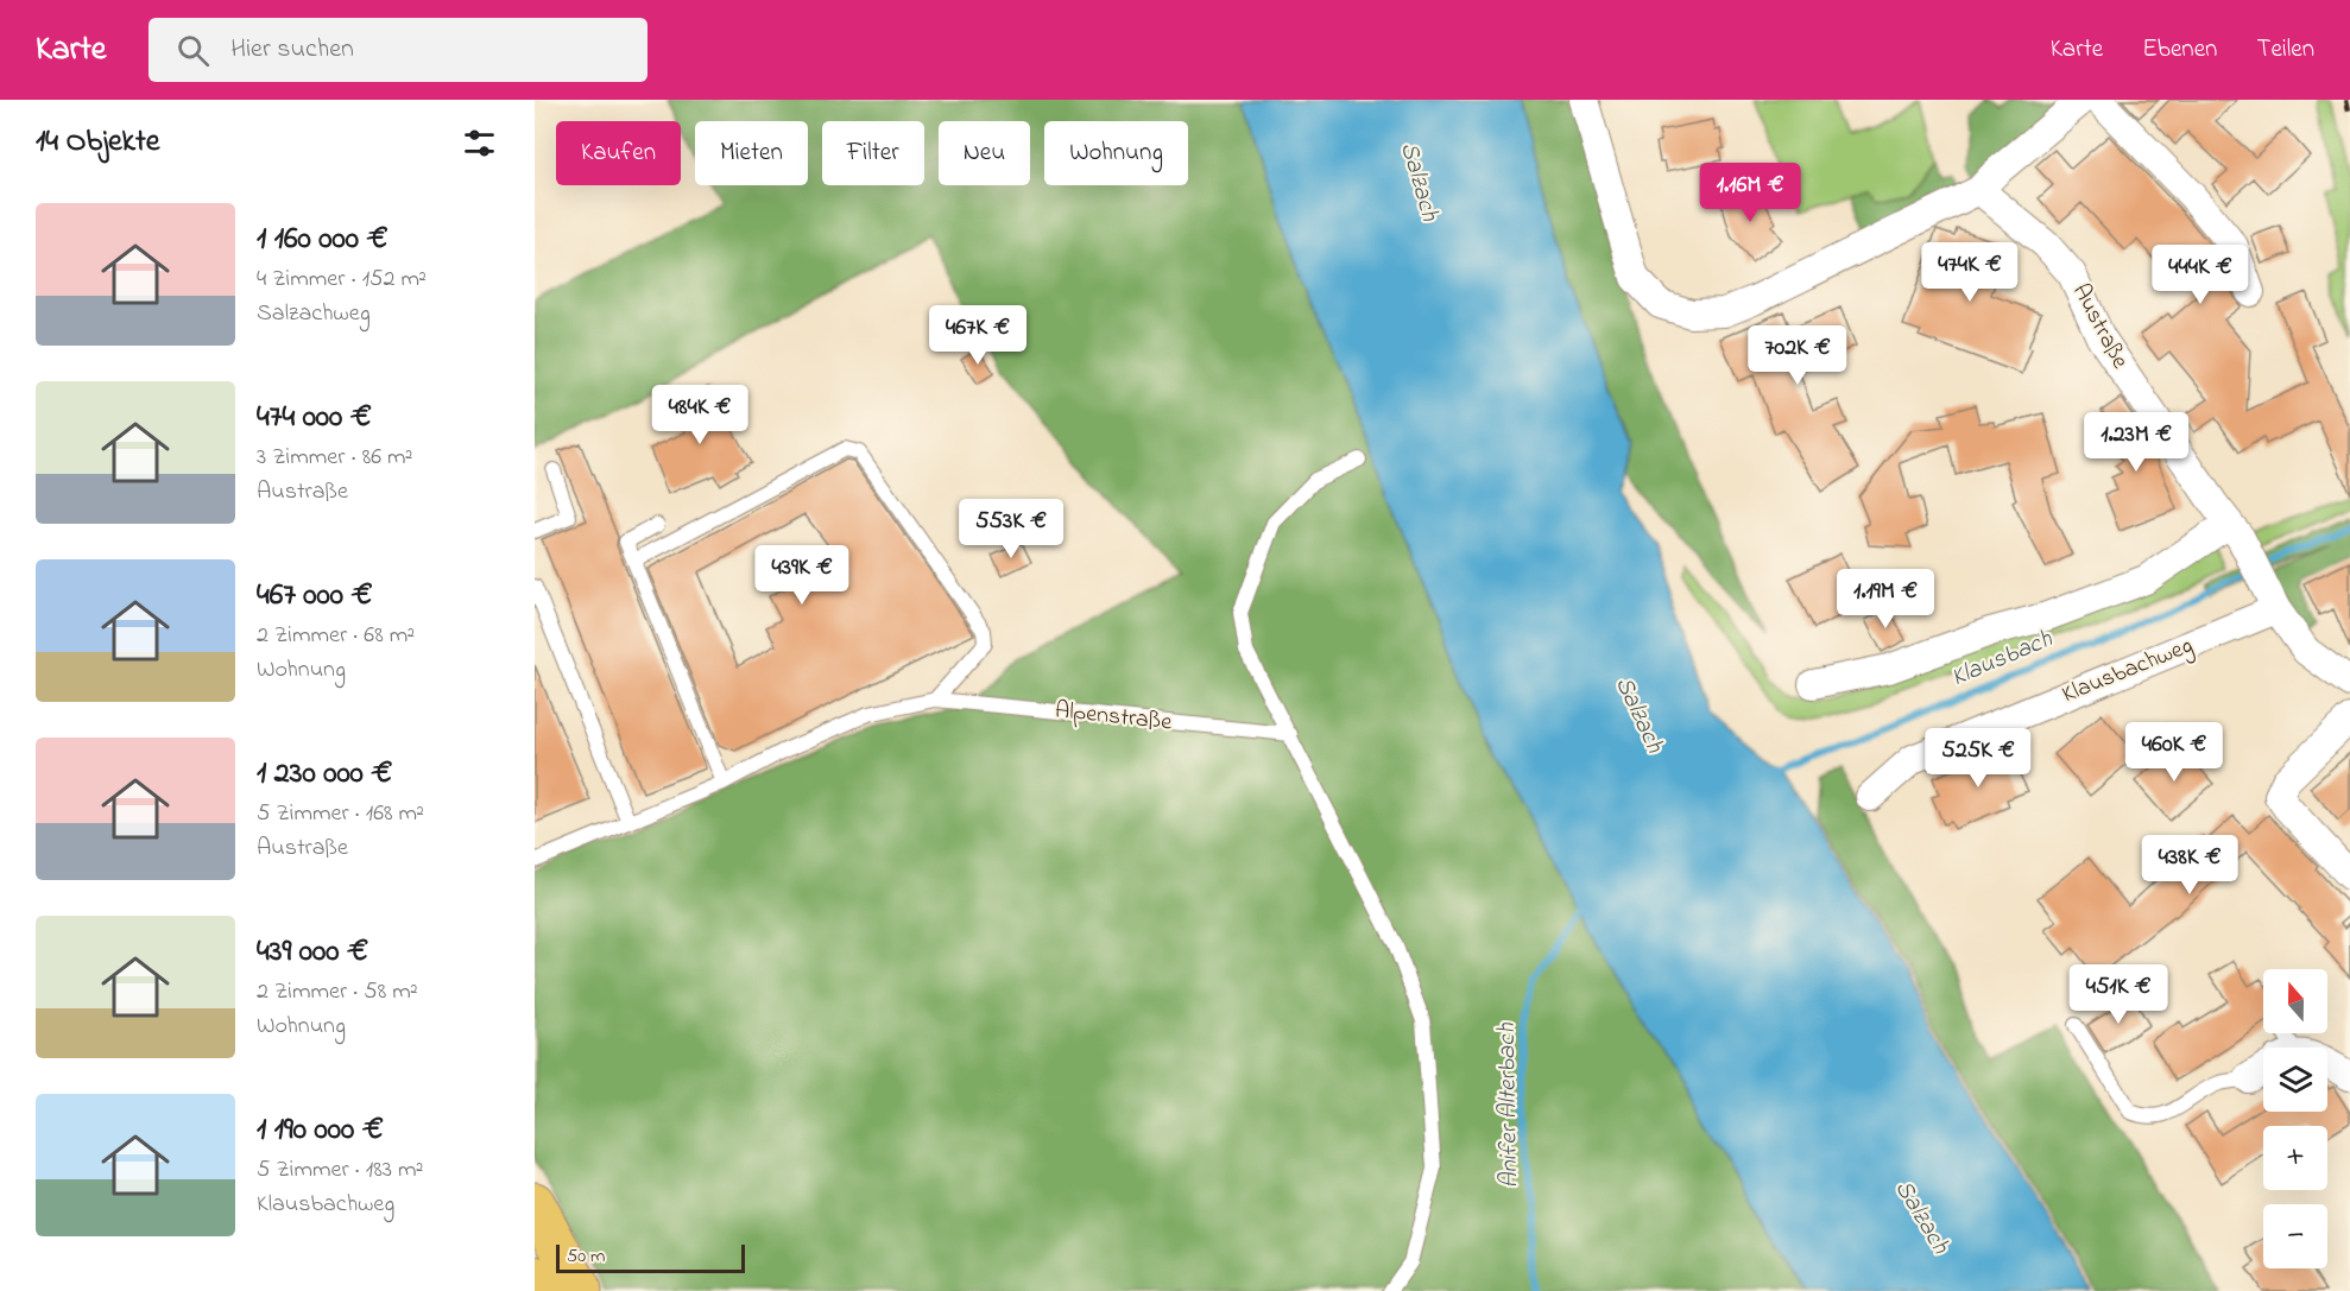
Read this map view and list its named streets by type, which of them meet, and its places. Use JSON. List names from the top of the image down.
{
  "streets": {
    "street": ["Austraße", "Klausbachweg"],
    "lane": ["Alpenstraße"]
  },
  "crossings": [
    ["Austraße", "Klausbachweg"]
  ],
  "water": ["Salzach", "Klausbach", "Anifer Alterbach"],
  "scale_bar": "50 m",
  "north": "top",
  "page": {
    "header": "Karte",
    "search": "Hier suchen",
    "nav": ["Karte", "Ebenen", "Teilen"],
    "heading": "14 Objekte",
    "chip": [
      "Kaufen",
      "Mieten",
      "Filter",
      "Neu",
      "Wohnung"
    ],
    "price": [
      "1.16M €",
      "474K €",
      "444K €",
      "467K €",
      "702K €",
      "484K €",
      "1.23M €",
      "553K €",
      "439K €",
      "1.19M €",
      "460K €",
      "525K €",
      "438K €",
      "451K €"
    ],
    "list": [
      {
        "name": "1 160 000 €",
        "note": "4 Zimmer · 152 m² · Salzachweg"
      },
      {
        "name": "474 000 €",
        "note": "3 Zimmer · 86 m² · Austraße"
      },
      {
        "name": "467 000 €",
        "note": "2 Zimmer · 68 m² · Wohnung"
      },
      {
        "name": "1 230 000 €",
        "note": "5 Zimmer · 168 m² · Austraße"
      },
      {
        "name": "439 000 €",
        "note": "2 Zimmer · 58 m² · Wohnung"
      },
      {
        "name": "1 190 000 €",
        "note": "5 Zimmer · 183 m² · Klausbachweg"
      }
    ],
    "map_buttons": ["+", "−"],
    "scale": "50 m"
  }
}
